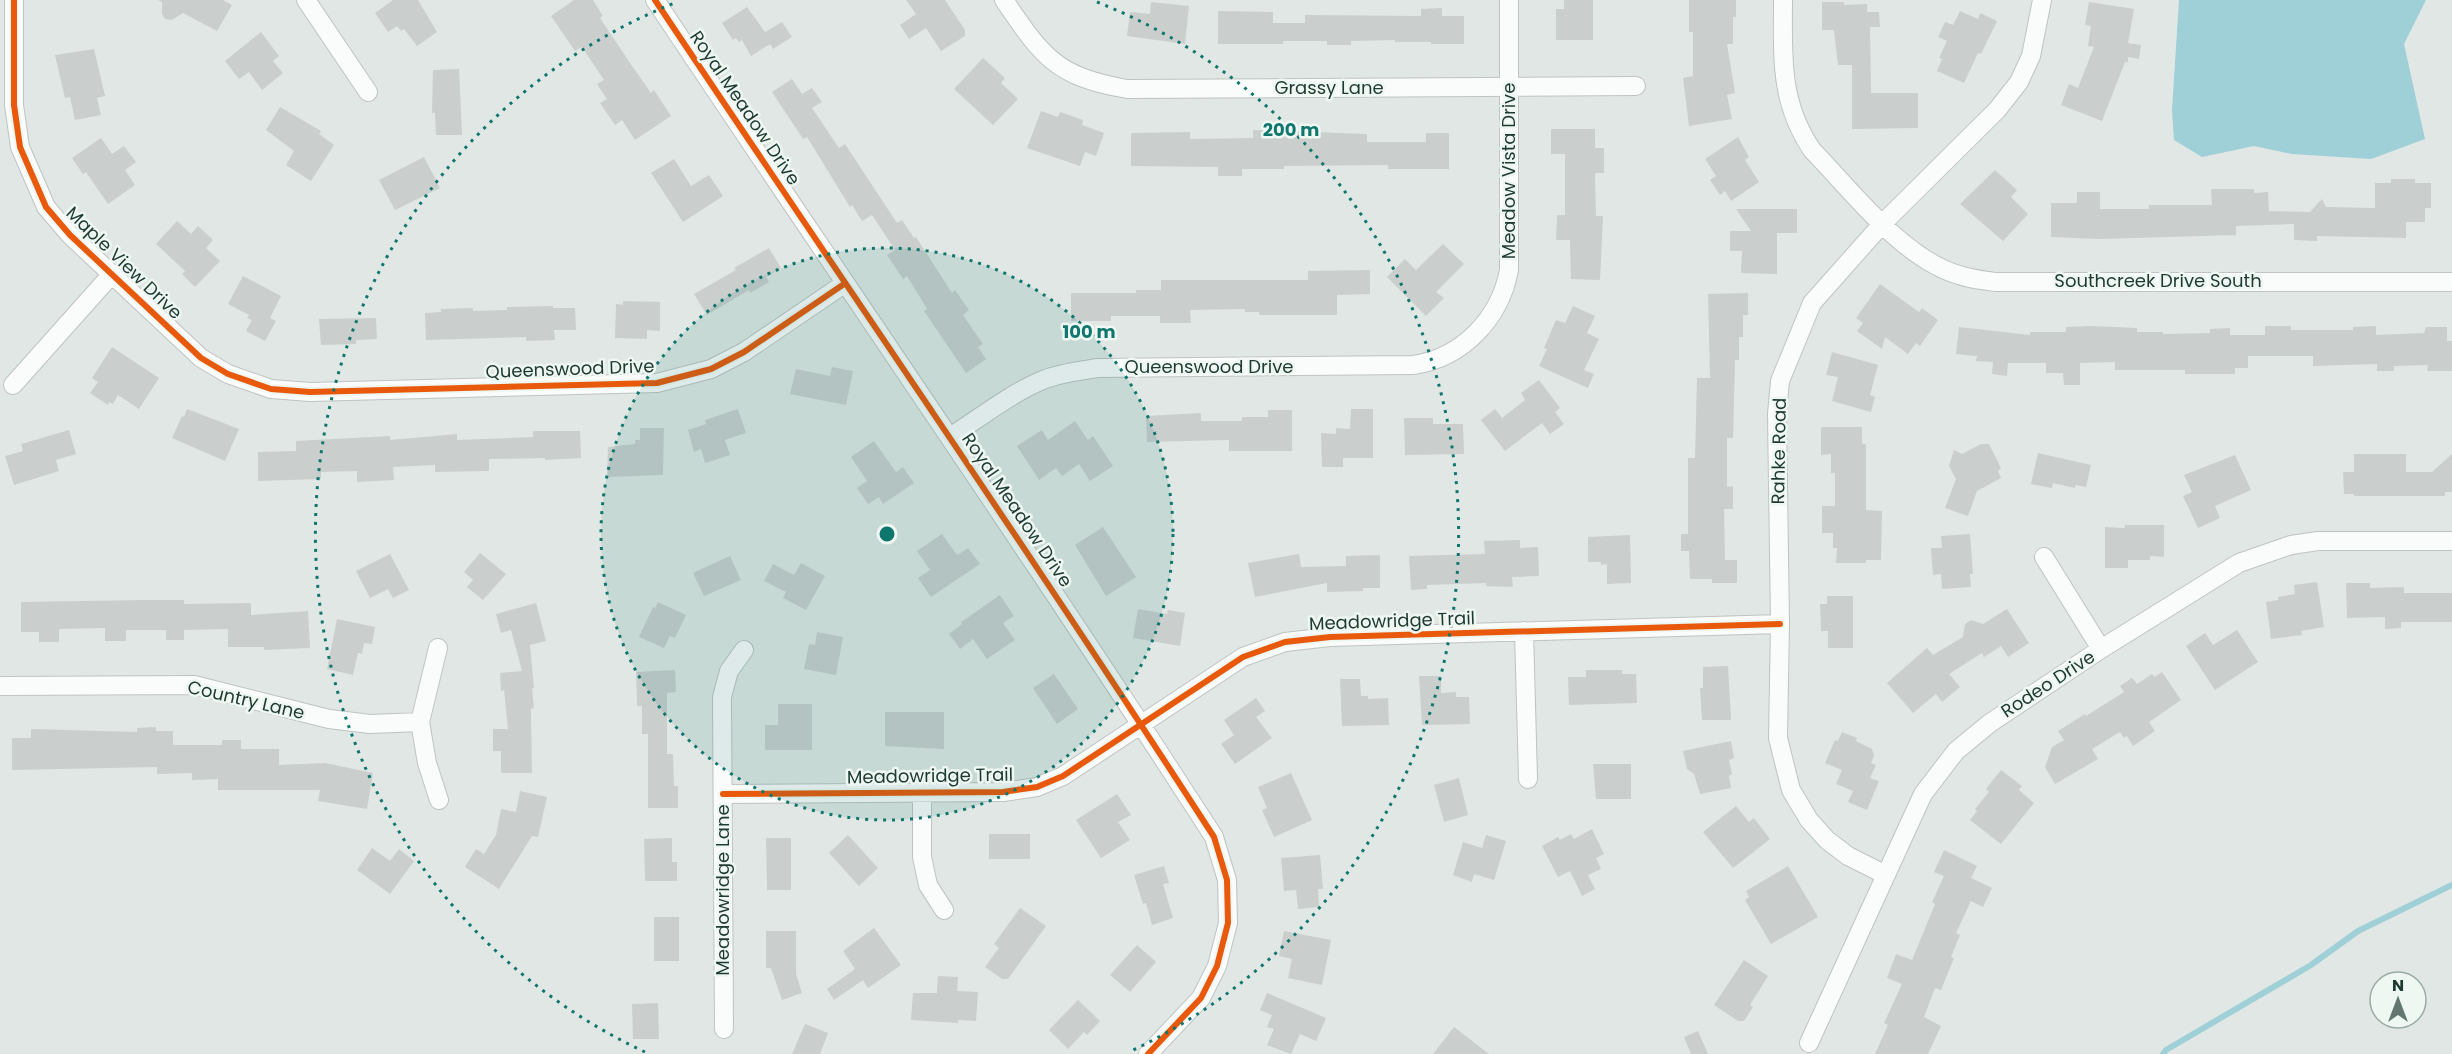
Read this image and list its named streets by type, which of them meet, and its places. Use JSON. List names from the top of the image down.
{
  "streets": {
    "street": [
      "Grassy Lane",
      "Royal Meadow Drive",
      "Meadow Vista Drive",
      "Maple View Drive",
      "Southcreek Drive South",
      "Queenswood Drive",
      "Rahke Road",
      "Meadowridge Trail",
      "Rodeo Drive",
      "Country Lane",
      "Meadowridge Lane"
    ]
  },
  "crossings": [
    ["Grassy Lane", "Meadow Vista Drive"],
    ["Royal Meadow Drive", "Queenswood Drive"],
    ["Royal Meadow Drive", "Meadowridge Trail"],
    ["Meadow Vista Drive", "Queenswood Drive"],
    ["Maple View Drive", "Queenswood Drive"],
    ["Southcreek Drive South", "Rahke Road"],
    ["Rahke Road", "Meadowridge Trail"],
    ["Rahke Road", "Rodeo Drive"],
    ["Meadowridge Trail", "Meadowridge Lane"]
  ],
  "north": "top",
  "rings": ["200 m", "100 m"]
}
